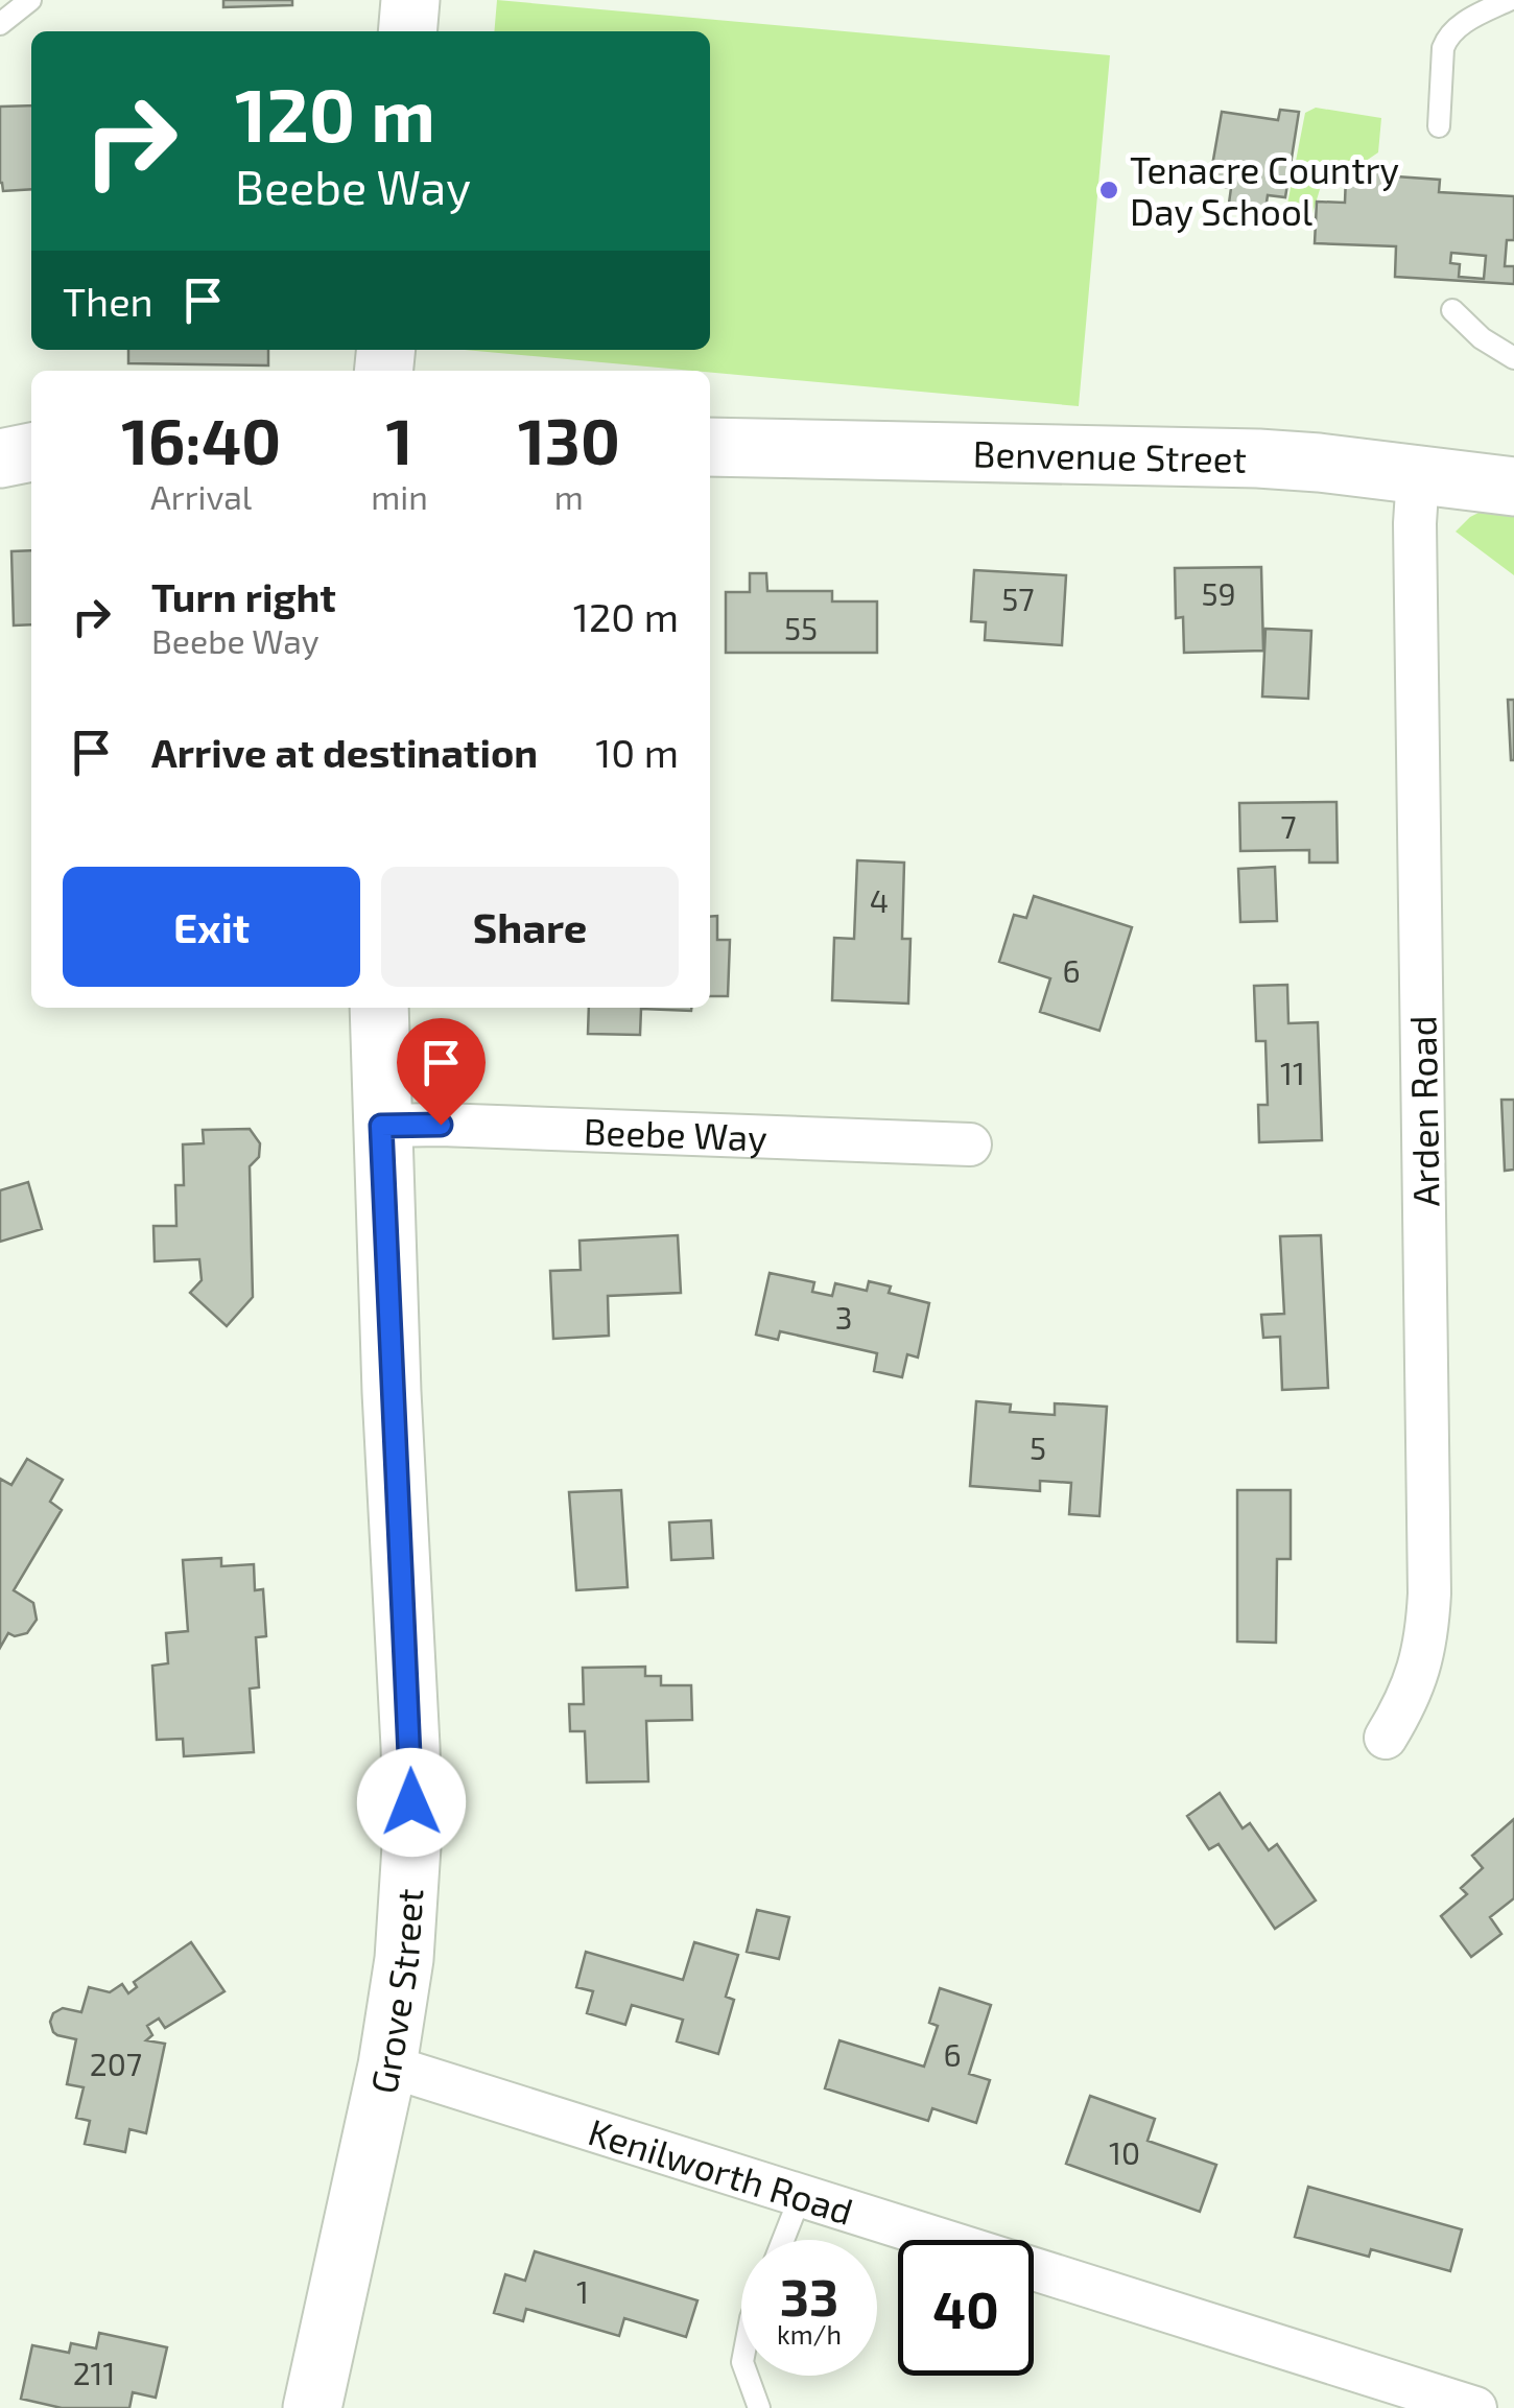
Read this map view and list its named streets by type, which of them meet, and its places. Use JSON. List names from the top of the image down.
{
  "streets": {
    "street": [
      "Benvenue Street",
      "Arden Road",
      "Beebe Way",
      "Grove Street",
      "Kenilworth Road"
    ]
  },
  "crossings": [
    ["Benvenue Street", "Arden Road"],
    ["Beebe Way", "Grove Street"],
    ["Grove Street", "Kenilworth Road"]
  ],
  "places": ["Tenacre Country Day School"],
  "house_numbers": [
    "59",
    "57",
    "55",
    "7",
    "4",
    "6",
    "11",
    "3",
    "5",
    "6",
    "207",
    "10",
    "1",
    "211"
  ],
  "page": {
    "turn": ["120 m", "Beebe Way"],
    "then": "Then",
    "eta": [
      "16:40",
      "Arrival",
      "1",
      "min",
      "130",
      "m"
    ],
    "list": [
      {
        "name": "Turn right",
        "note": "Beebe Way",
        "value": "120 m"
      },
      {
        "name": "Arrive at destination",
        "value": "10 m"
      }
    ],
    "buttons": ["Exit", "Share"],
    "speed": "33 km/h",
    "limit": "40"
  }
}
